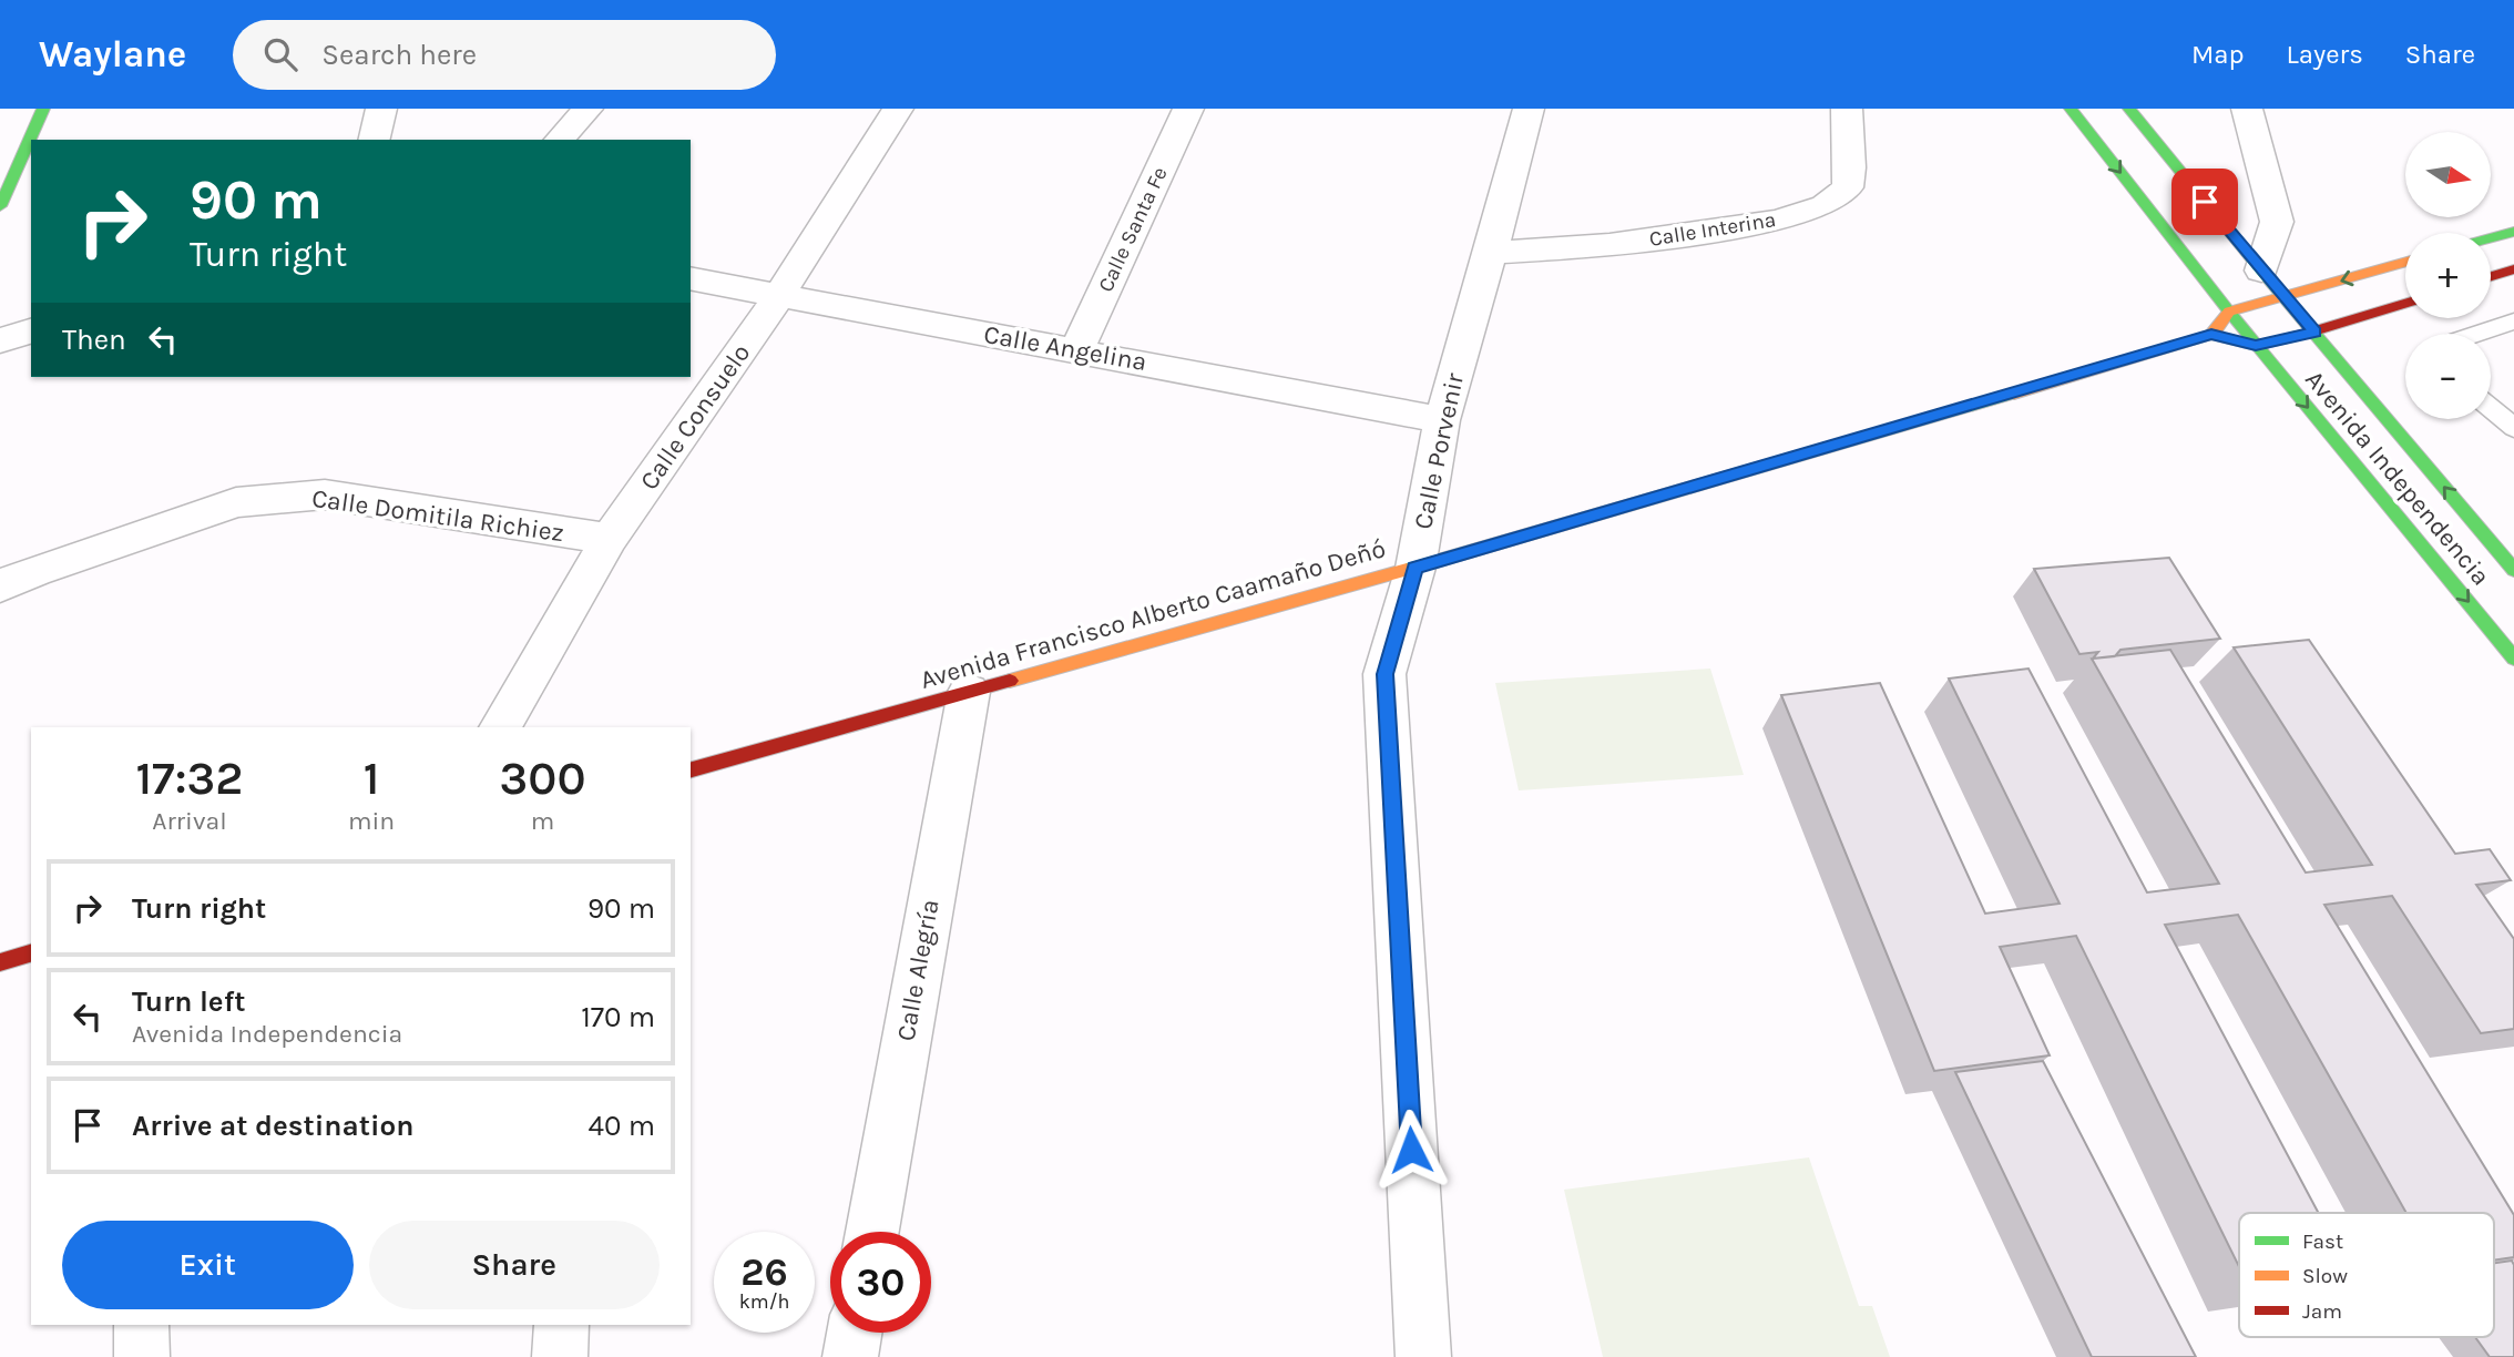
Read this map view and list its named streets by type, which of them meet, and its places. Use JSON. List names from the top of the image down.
{
  "streets": {
    "main road": ["Avenida Independencia", "Avenida Francisco Alberto Caamaño Deñó"],
    "street": [
      "Calle Santa Fe",
      "Calle Interina",
      "Calle Angelina",
      "Calle Consuelo",
      "Calle Porvenir",
      "Calle Domitila Richiez",
      "Calle Alegría"
    ]
  },
  "crossings": [
    ["Calle Santa Fe", "Calle Angelina"],
    ["Calle Interina", "Calle Porvenir"],
    ["Calle Angelina", "Calle Consuelo"],
    ["Calle Angelina", "Calle Porvenir"],
    ["Calle Consuelo", "Calle Domitila Richiez"],
    ["Calle Porvenir", "Avenida Francisco Alberto Caamaño Deñó"],
    ["Avenida Francisco Alberto Caamaño Deñó", "Calle Alegría"]
  ],
  "legend": ["Fast", "Slow", "Jam"],
  "north": "right",
  "page": {
    "header": "Waylane",
    "search": "Search here",
    "nav": ["Map", "Layers", "Share"],
    "map_buttons": ["+", "−"],
    "turn": ["90 m", "Turn right"],
    "then": "Then",
    "eta": [
      "17:32",
      "Arrival",
      "1",
      "min",
      "300",
      "m"
    ],
    "list": [
      {
        "name": "Turn right",
        "value": "90 m"
      },
      {
        "name": "Turn left",
        "note": "Avenida Independencia",
        "value": "170 m"
      },
      {
        "name": "Arrive at destination",
        "value": "40 m"
      }
    ],
    "buttons": ["Exit", "Share"],
    "speed": "26 km/h",
    "limit": "30"
  }
}
